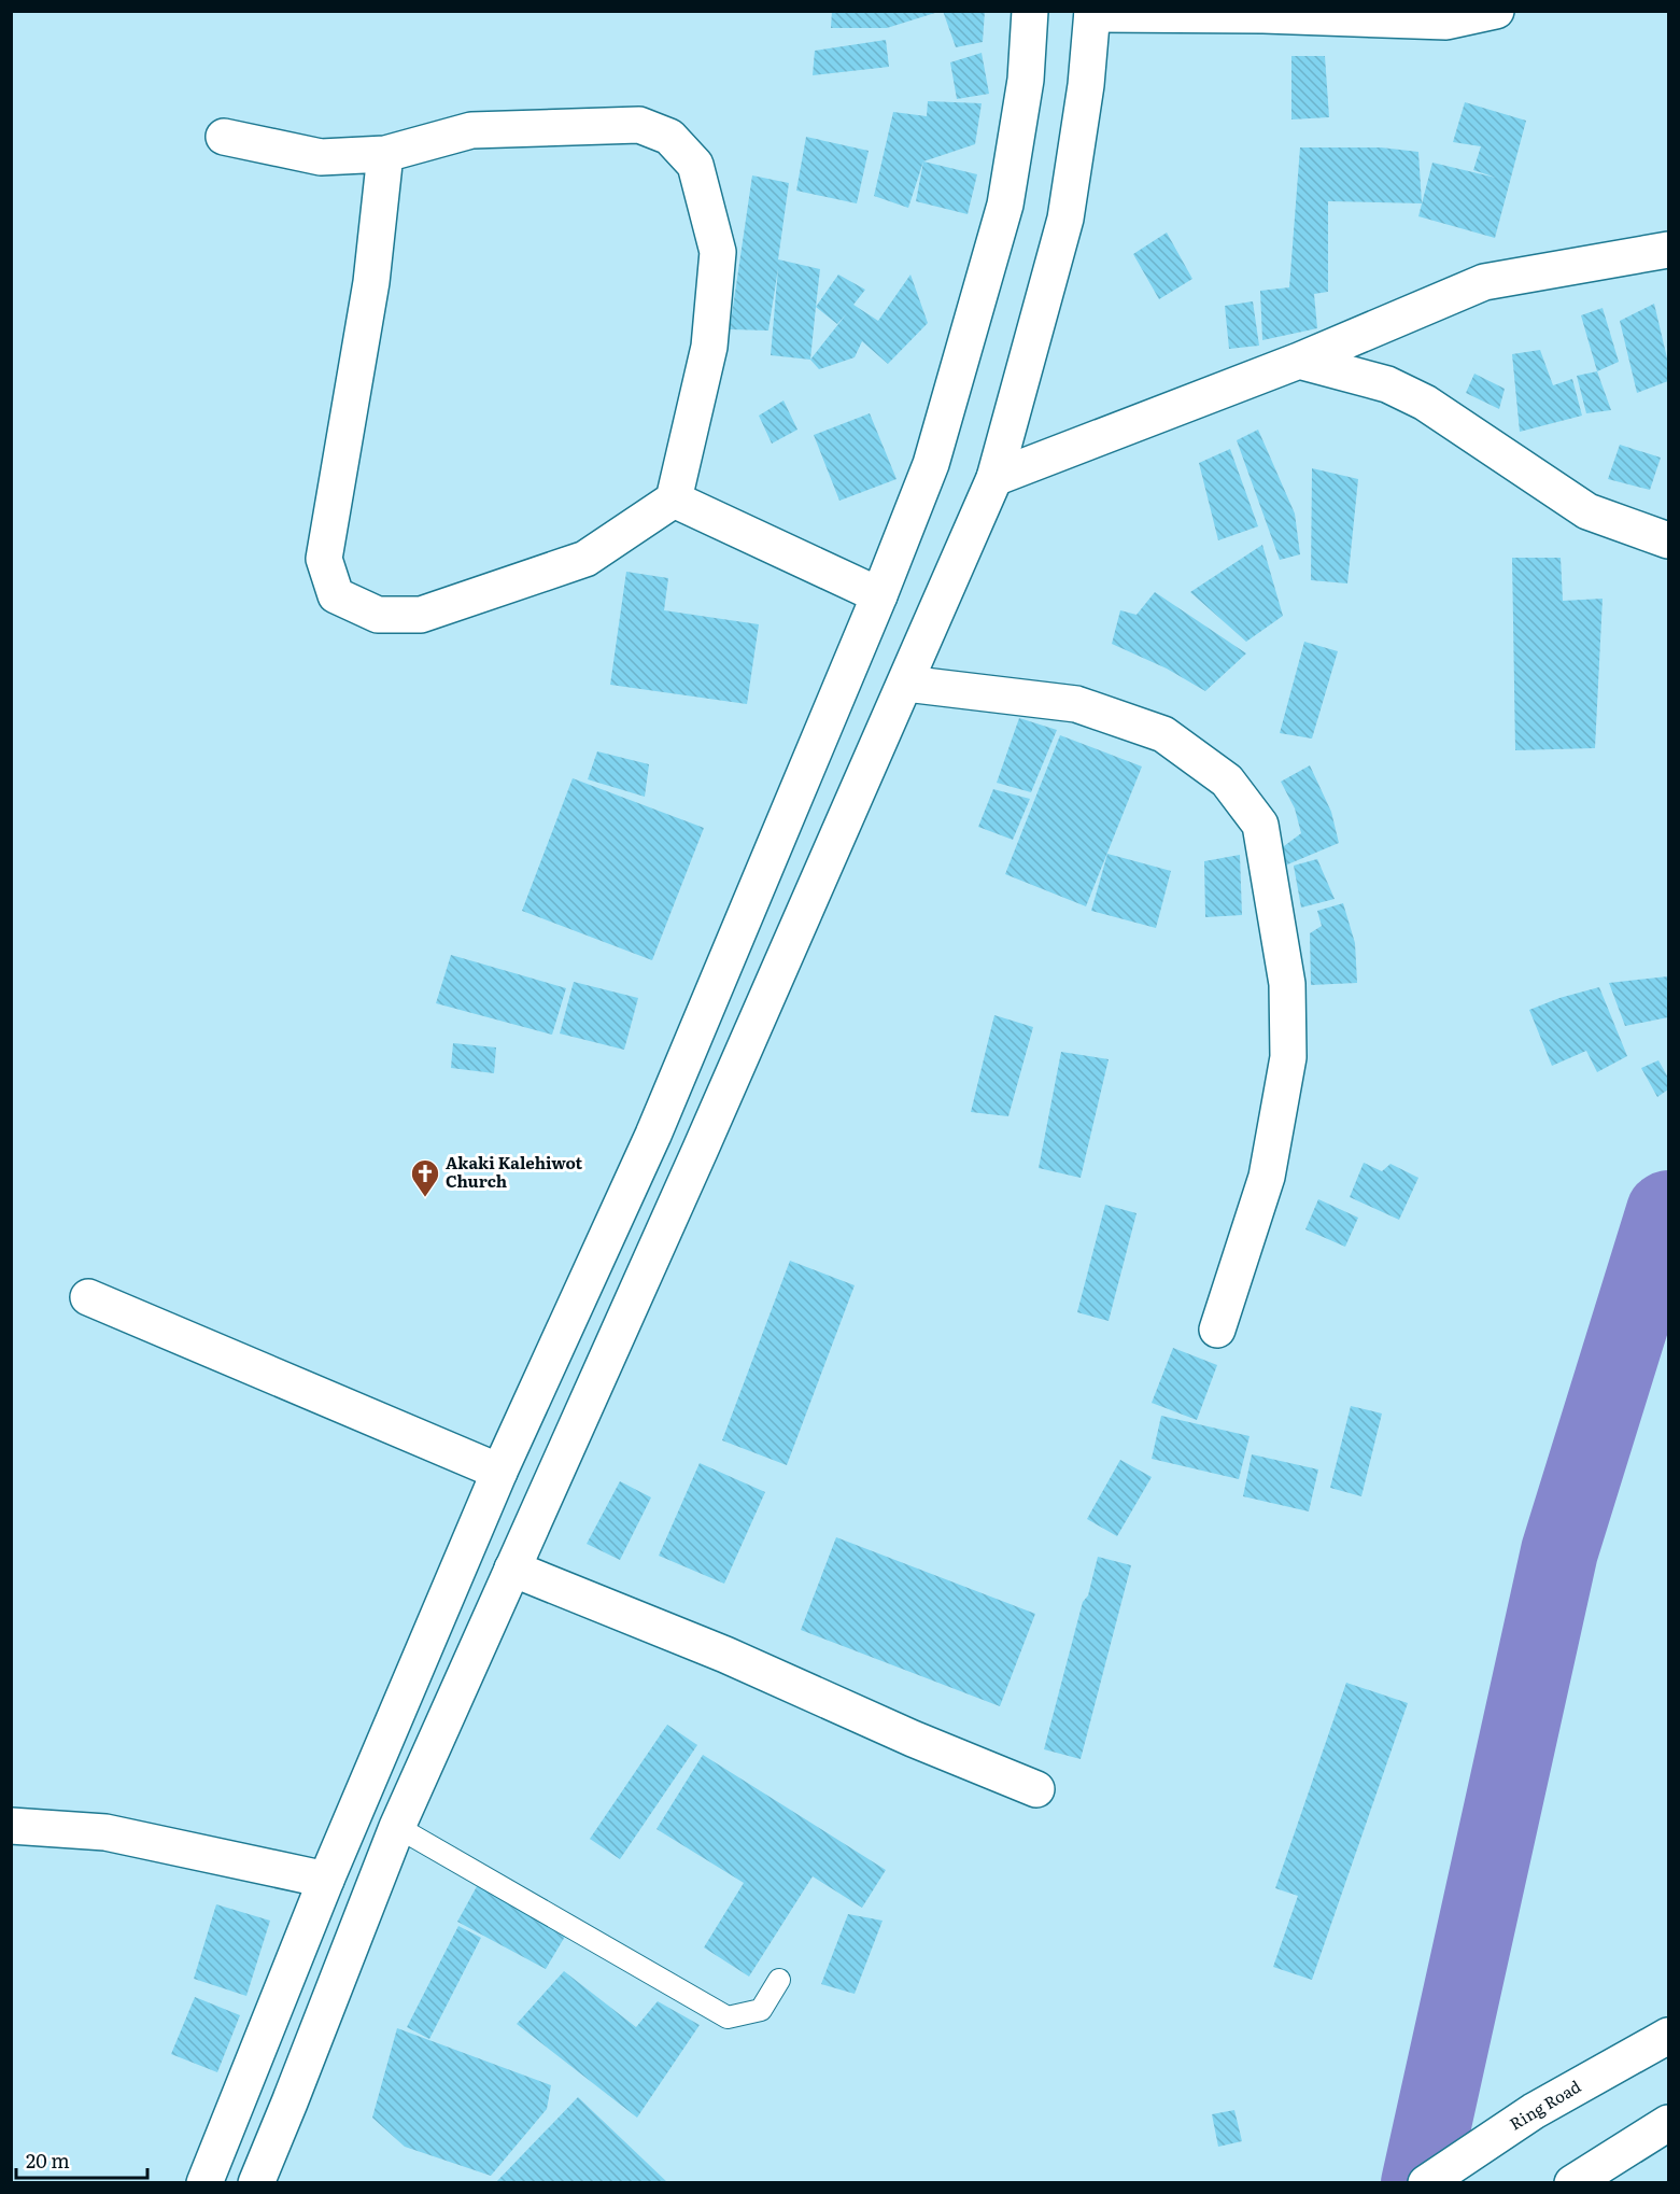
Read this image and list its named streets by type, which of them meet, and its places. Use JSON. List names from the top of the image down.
{
  "streets": {
    "main road": ["Ring Road"]
  },
  "places": {
    "church": ["Akaki Kalehiwot Church"]
  },
  "scale_bar": "20 m"
}
